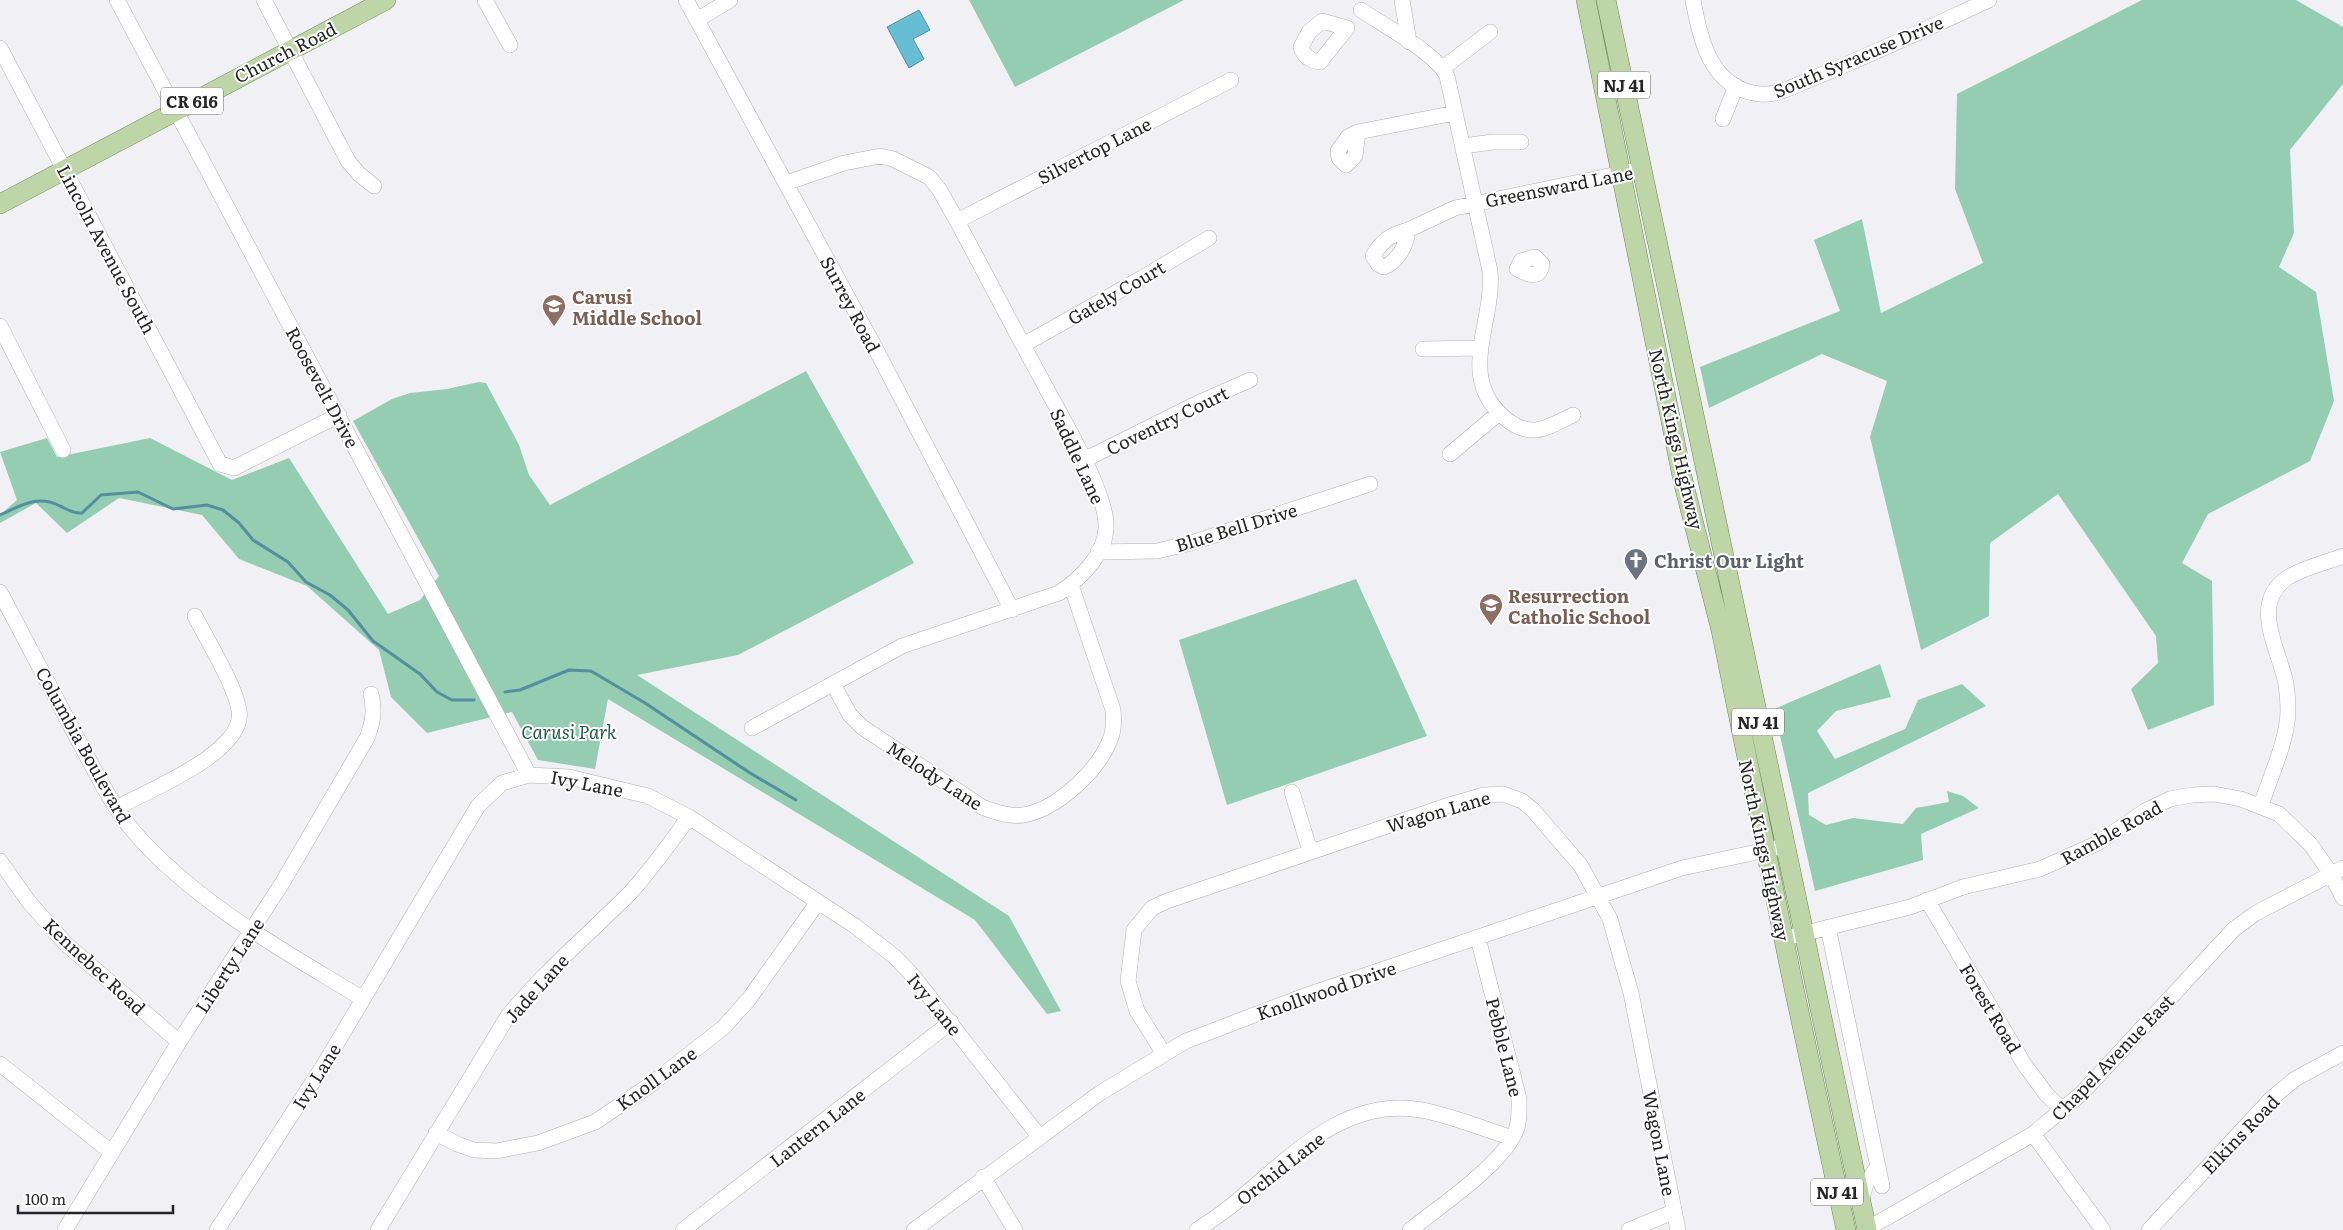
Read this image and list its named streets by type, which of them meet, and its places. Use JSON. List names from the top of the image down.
{
  "streets": {
    "main road": [
      "Church Road",
      "NJ 41",
      "CR 616",
      "North Kings Highway"
    ],
    "street": [
      "South Syracuse Drive",
      "Silvertop Lane",
      "Greensward Lane",
      "Lincoln Avenue South",
      "Gately Court",
      "Surrey Road",
      "Roosevelt Drive",
      "Coventry Court",
      "Saddle Lane",
      "Blue Bell Drive",
      "Columbia Boulevard",
      "Melody Lane",
      "Ivy Lane",
      "Wagon Lane",
      "Ramble Road",
      "Liberty Lane",
      "Kennebec Road",
      "Jade Lane",
      "Knollwood Drive",
      "Forest Road",
      "Pebble Lane",
      "Chapel Avenue East",
      "Knoll Lane",
      "Lantern Lane",
      "Elkins Road",
      "Orchid Lane"
    ]
  },
  "crossings": [
    ["Church Road", "Lincoln Avenue South"],
    ["Church Road", "Roosevelt Drive"],
    ["Silvertop Lane", "Saddle Lane"],
    ["Greensward Lane", "North Kings Highway"],
    ["Lincoln Avenue South", "Roosevelt Drive"],
    ["Gately Court", "Saddle Lane"],
    ["Surrey Road", "Saddle Lane"],
    ["Roosevelt Drive", "Ivy Lane"],
    ["Coventry Court", "Saddle Lane"],
    ["North Kings Highway", "Ramble Road"],
    ["North Kings Highway", "Knollwood Drive"],
    ["North Kings Highway", "Chapel Avenue East"],
    ["Saddle Lane", "Blue Bell Drive"],
    ["Saddle Lane", "Melody Lane"],
    ["Columbia Boulevard", "Ivy Lane"],
    ["Columbia Boulevard", "Liberty Lane"],
    ["Ivy Lane", "Jade Lane"],
    ["Ivy Lane", "Knollwood Drive"],
    ["Ivy Lane", "Knoll Lane"],
    ["Ivy Lane", "Lantern Lane"],
    ["Wagon Lane", "Knollwood Drive"],
    ["Ramble Road", "Forest Road"],
    ["Ramble Road", "Chapel Avenue East"],
    ["Liberty Lane", "Kennebec Road"],
    ["Jade Lane", "Knoll Lane"],
    ["Knollwood Drive", "Pebble Lane"],
    ["Forest Road", "Chapel Avenue East"],
    ["Pebble Lane", "Orchid Lane"]
  ],
  "parks": ["Carusi Park"],
  "places": {
    "school or university": ["Carusi Middle School", "Resurrection Catholic School"],
    "church": ["Christ Our Light"]
  },
  "scale_bar": "100 m"
}
